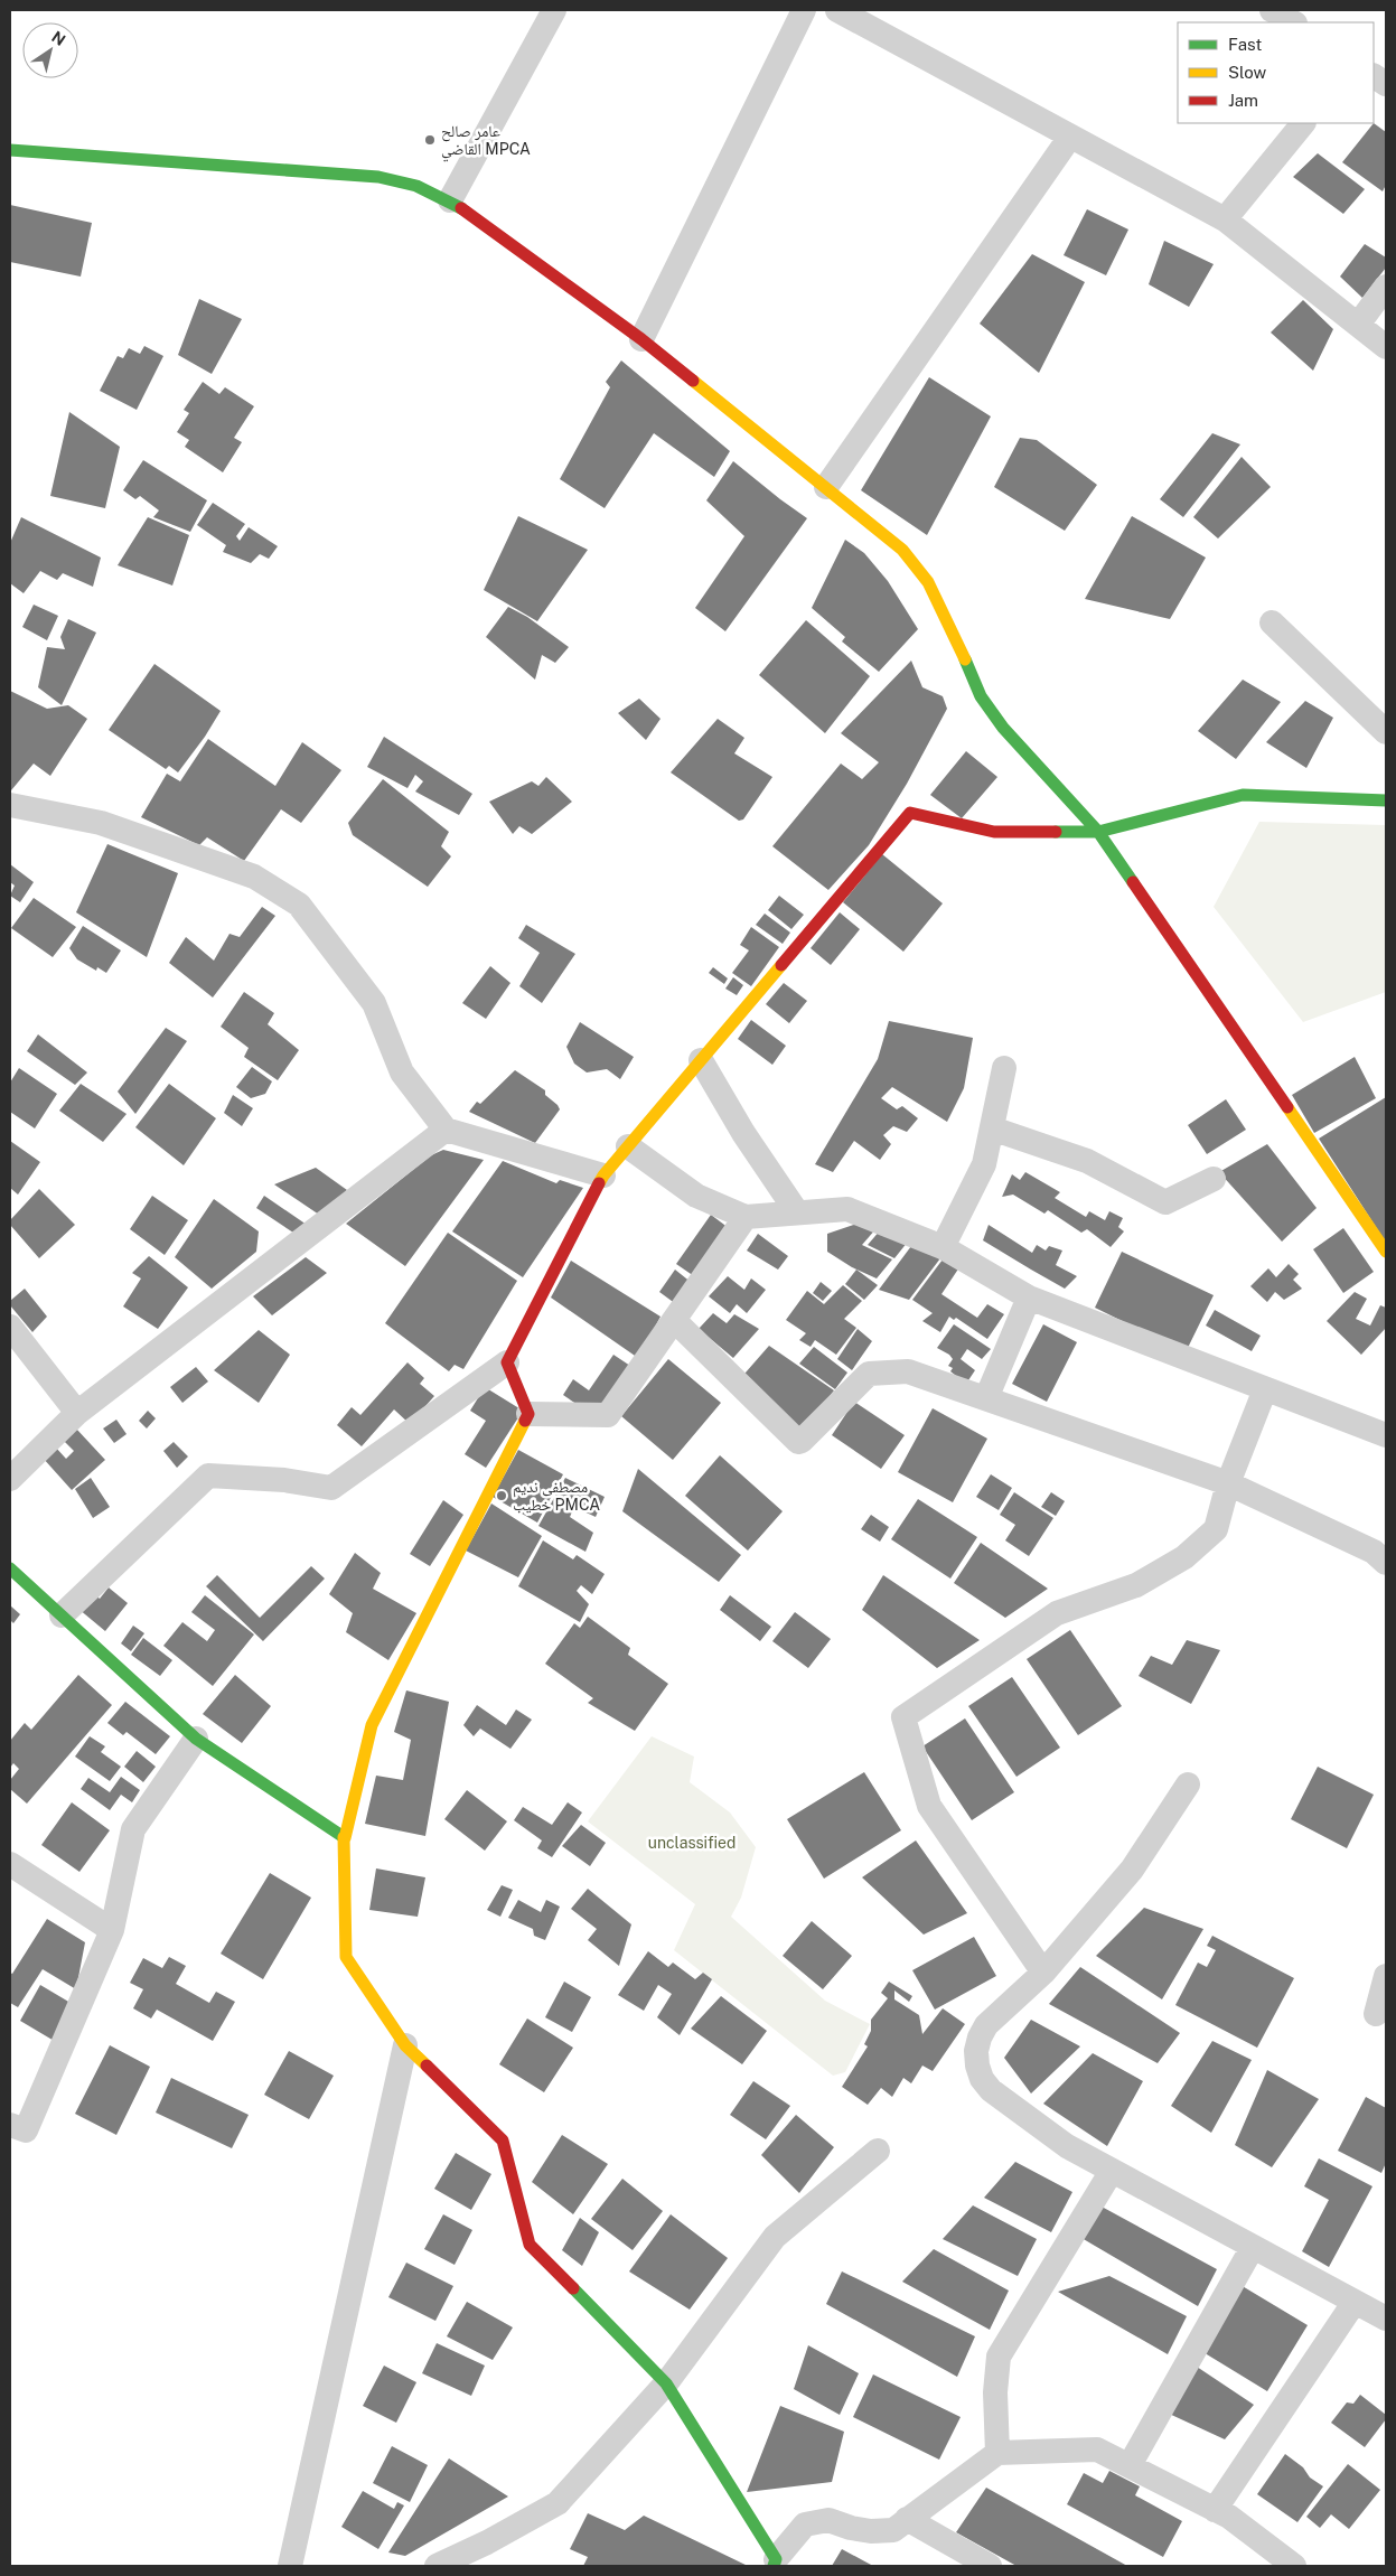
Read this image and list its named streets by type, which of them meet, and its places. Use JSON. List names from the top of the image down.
{
  "parks": ["unclassified"],
  "places": ["عامر صالح القاضي MPCA", "مصطفى نديم خطيب PMCA"],
  "legend": ["Fast", "Slow", "Jam"],
  "north": "top right"
}
